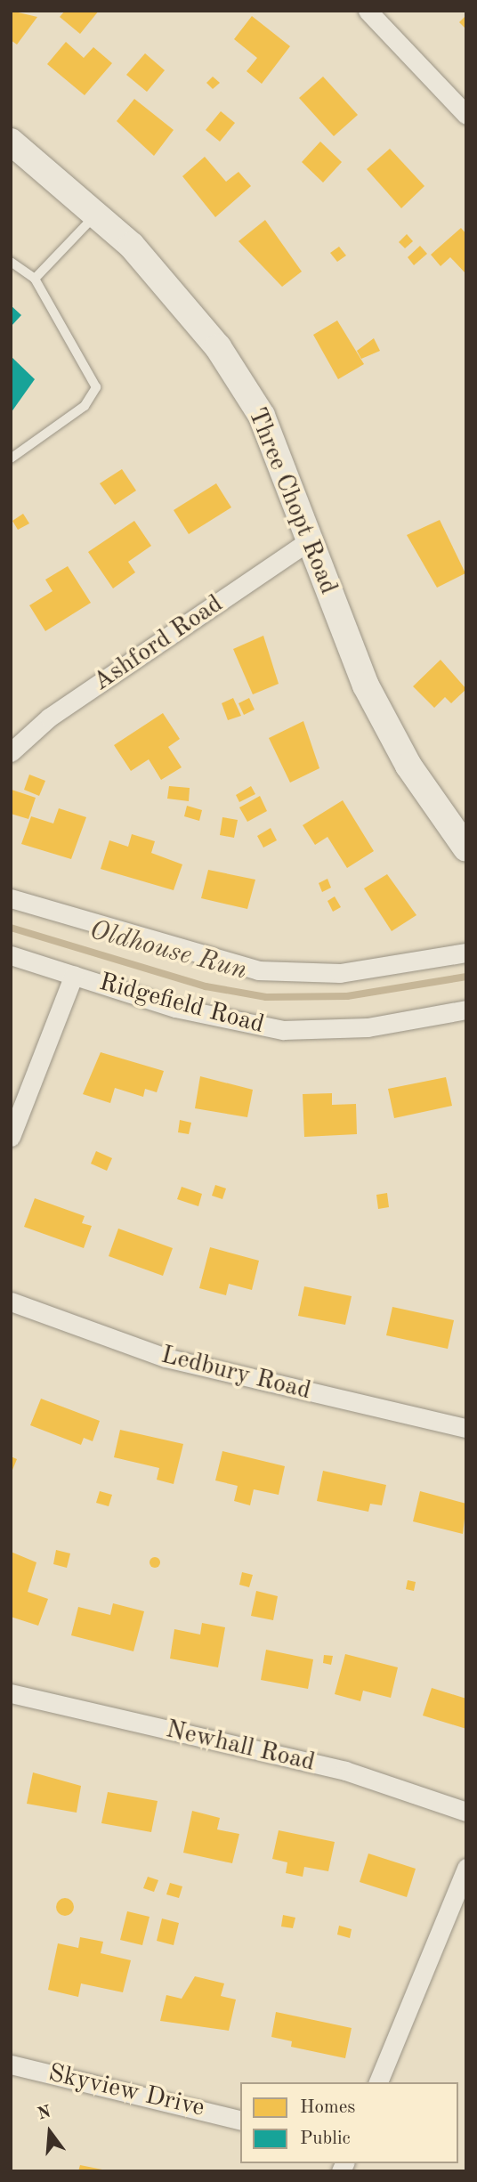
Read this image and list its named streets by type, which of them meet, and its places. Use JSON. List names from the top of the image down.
{
  "streets": {
    "main road": ["Three Chopt Road"],
    "street": [
      "Ashford Road",
      "Ridgefield Road",
      "Ledbury Road",
      "Newhall Road",
      "Skyview Drive"
    ]
  },
  "crossings": [
    ["Three Chopt Road", "Ashford Road"]
  ],
  "water": ["Oldhouse Run"],
  "legend": ["Homes", "Public"],
  "north": "top"
}
